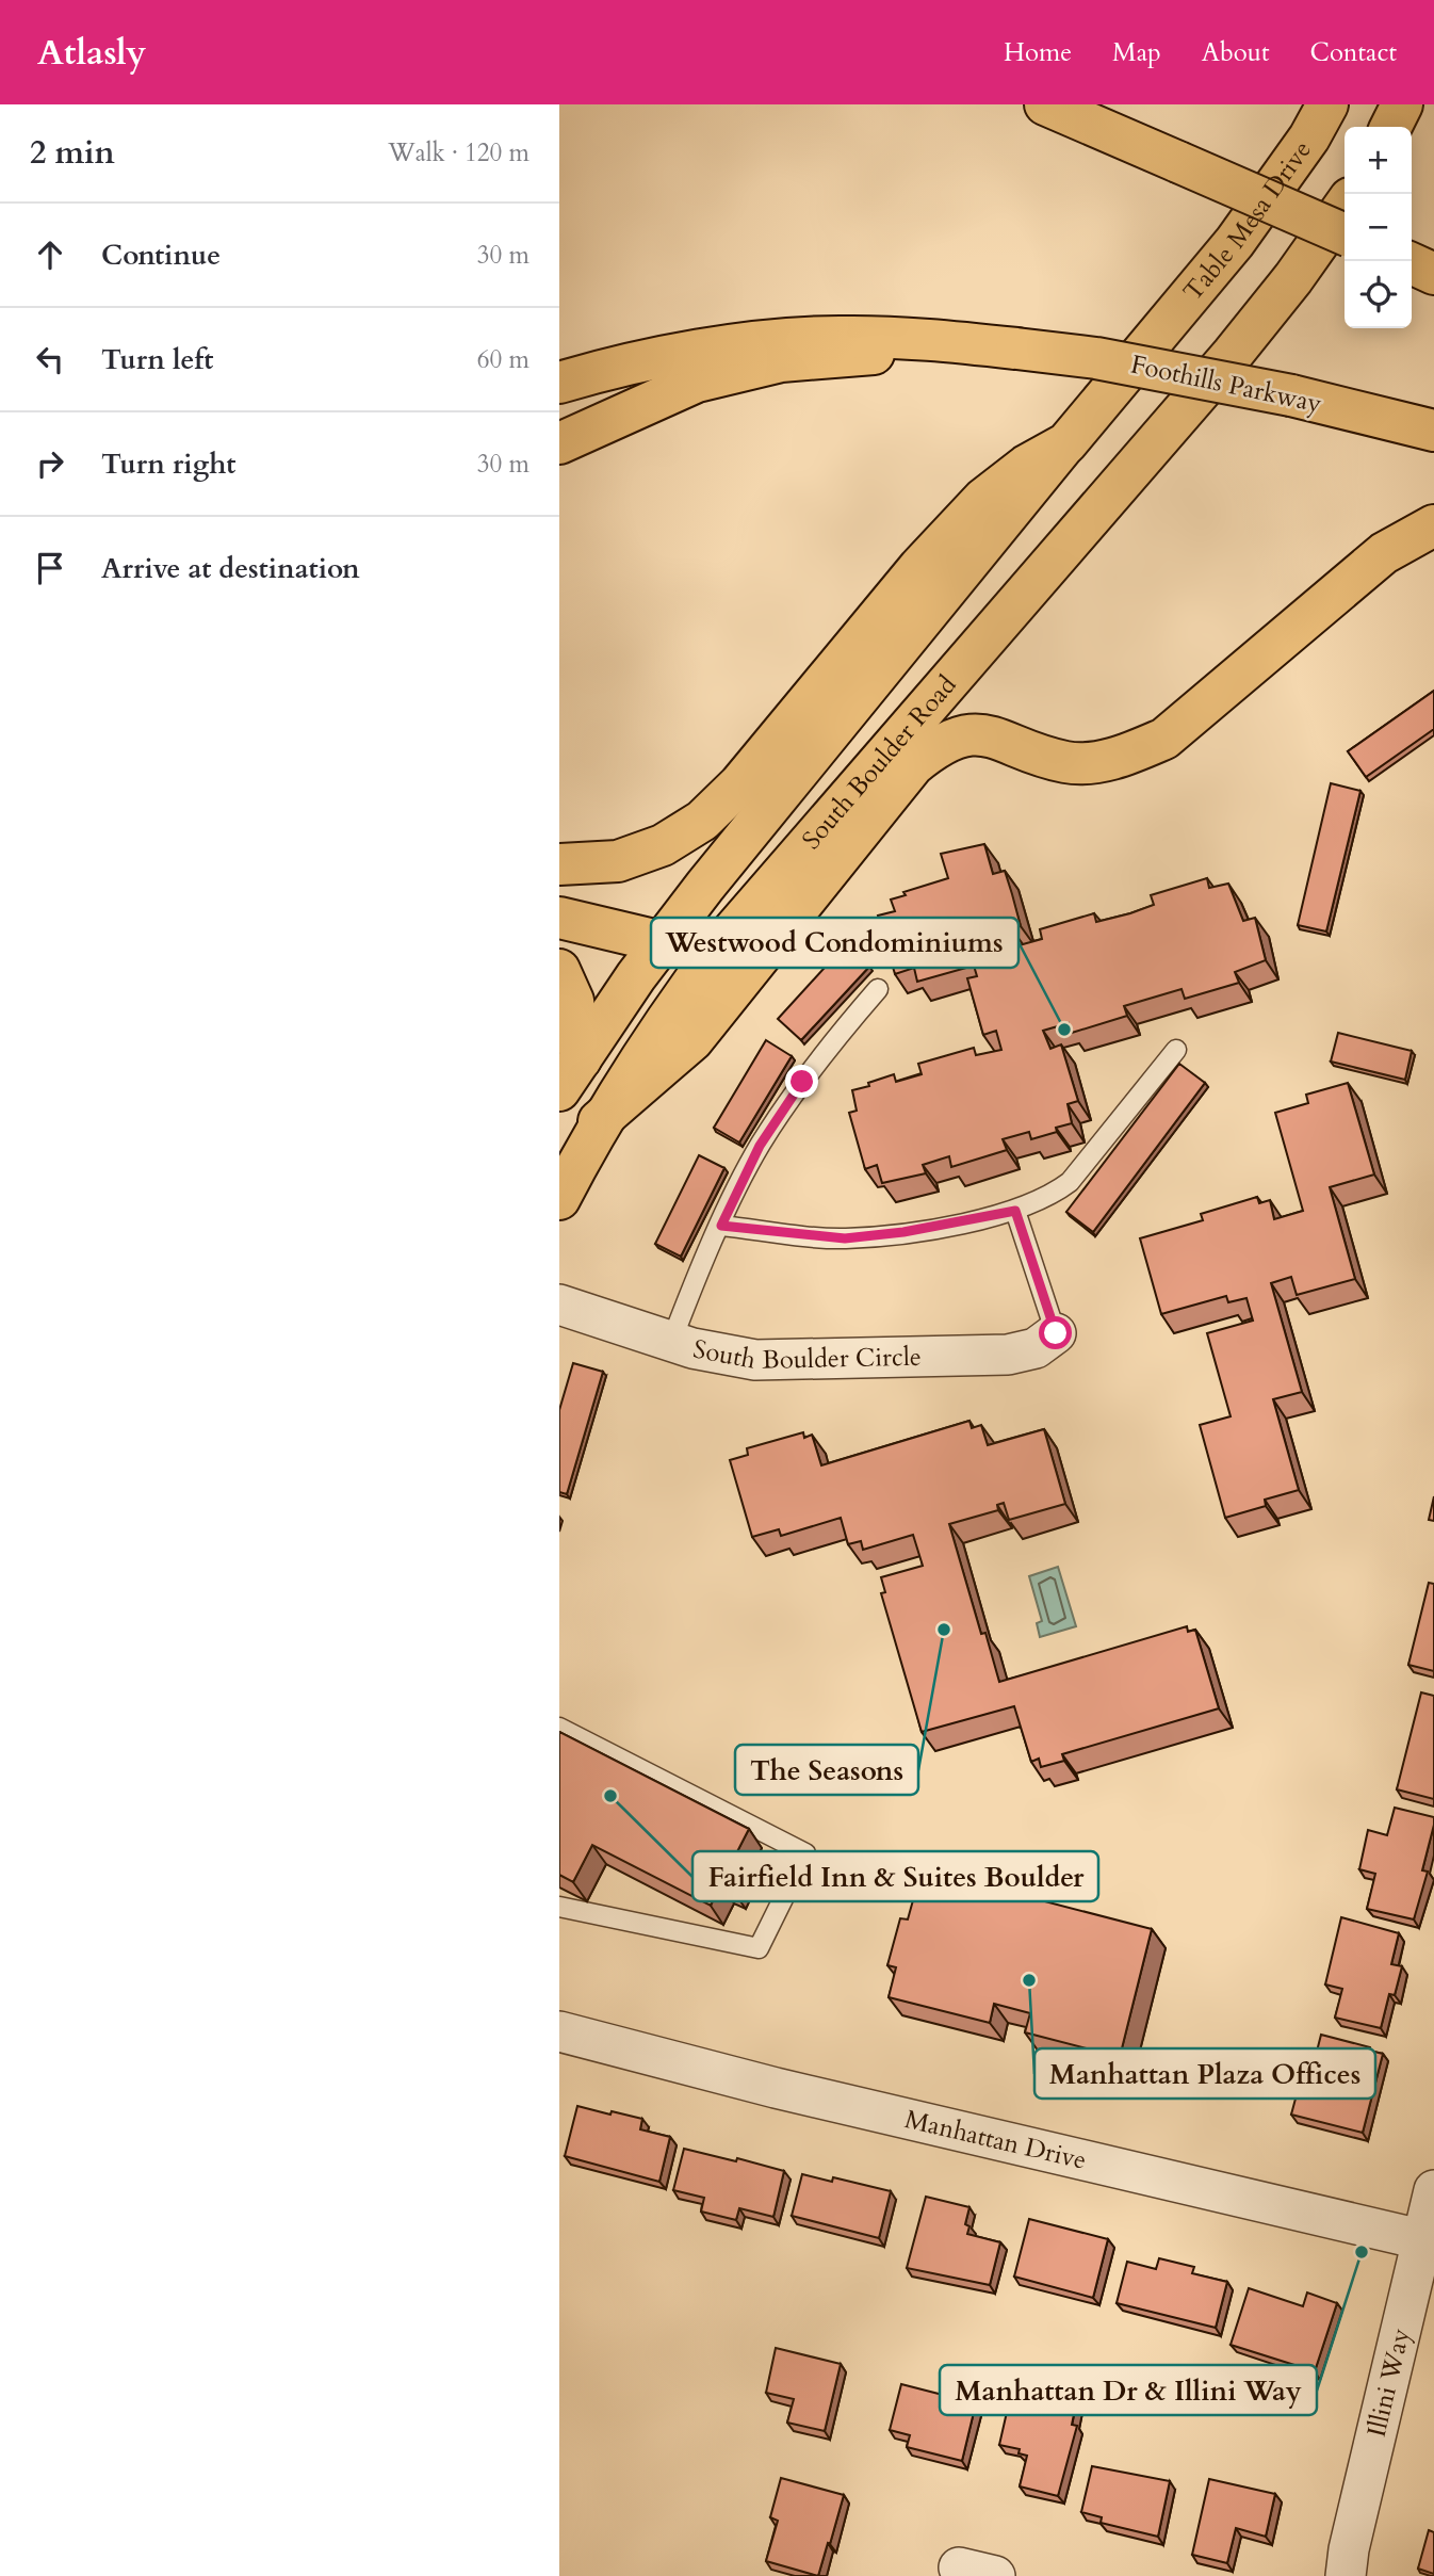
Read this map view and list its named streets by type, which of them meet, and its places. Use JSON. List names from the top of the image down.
{
  "streets": {
    "main road": ["Table Mesa Drive", "Foothills Parkway", "South Boulder Road"],
    "street": ["South Boulder Circle", "Manhattan Drive", "Illini Way"]
  },
  "crossings": [
    ["Table Mesa Drive", "South Boulder Road"],
    ["Manhattan Drive", "Illini Way"]
  ],
  "places": [
    "Westwood Condominiums",
    "The Seasons",
    "Fairfield Inn & Suites Boulder",
    "Manhattan Plaza Offices",
    "Manhattan Dr & Illini Way"
  ],
  "page": {
    "header": "Atlasly",
    "nav": [
      "Home",
      "Map",
      "About",
      "Contact"
    ],
    "heading": ["2 min", "Walk · 120 m"],
    "map_buttons": ["+", "−"],
    "list": [
      ["Continue", "30 m"],
      ["Turn left", "60 m"],
      ["Turn right", "30 m"],
      "Arrive at destination"
    ]
  }
}
